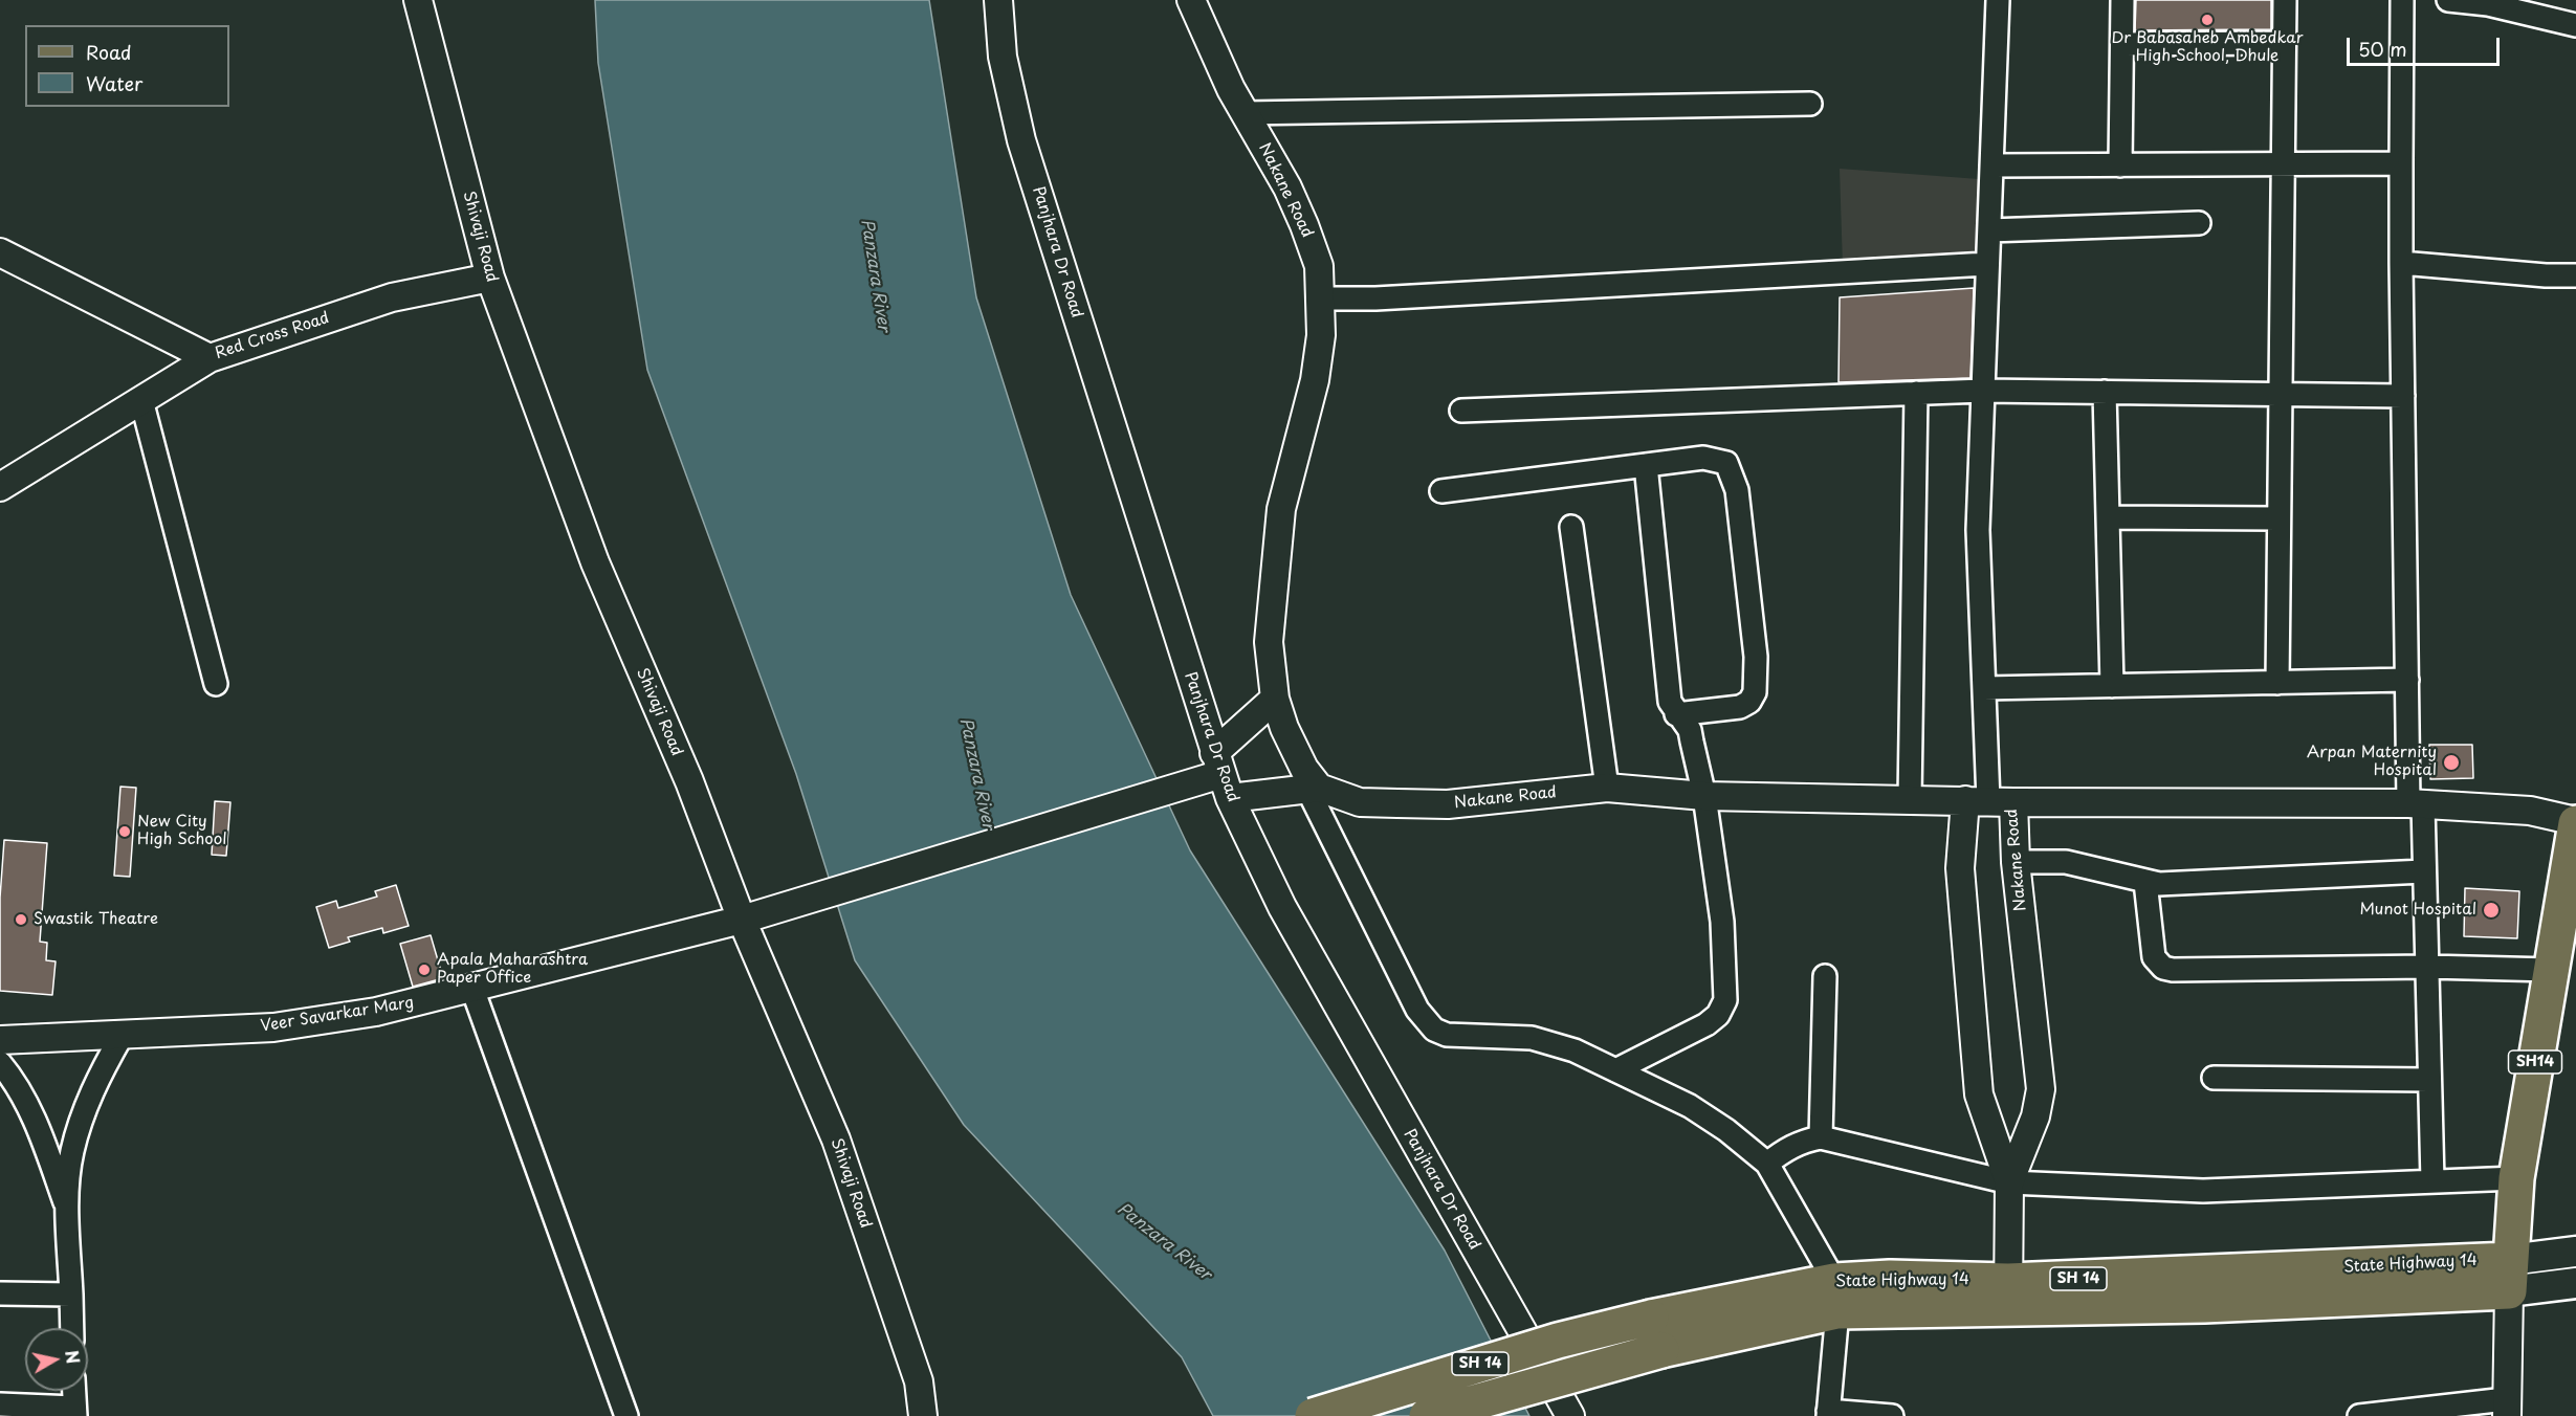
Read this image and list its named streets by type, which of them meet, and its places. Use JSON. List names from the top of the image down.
{
  "streets": {
    "main road": ["SH14", "State Highway 14", "SH 14"],
    "street": [
      "Nakane Road",
      "Shivaji Road",
      "Panjhara Dr Road",
      "Red Cross Road",
      "Veer Savarkar Marg"
    ]
  },
  "crossings": [
    ["Nakane Road", "State Highway 14"],
    ["Shivaji Road", "Red Cross Road"],
    ["Shivaji Road", "Veer Savarkar Marg"],
    ["Panjhara Dr Road", "Veer Savarkar Marg"],
    ["SH14", "State Highway 14"]
  ],
  "water": ["Panzara River"],
  "places": [
    "Dr Babasaheb Ambedkar High School, Dhule",
    "Arpan Maternity Hospital",
    "New City High School",
    "Munot Hospital",
    "Swastik Theatre",
    "Apala Maharashtra Paper Office"
  ],
  "legend": ["Road", "Water"],
  "scale_bar": "50 m",
  "north": "right"
}
